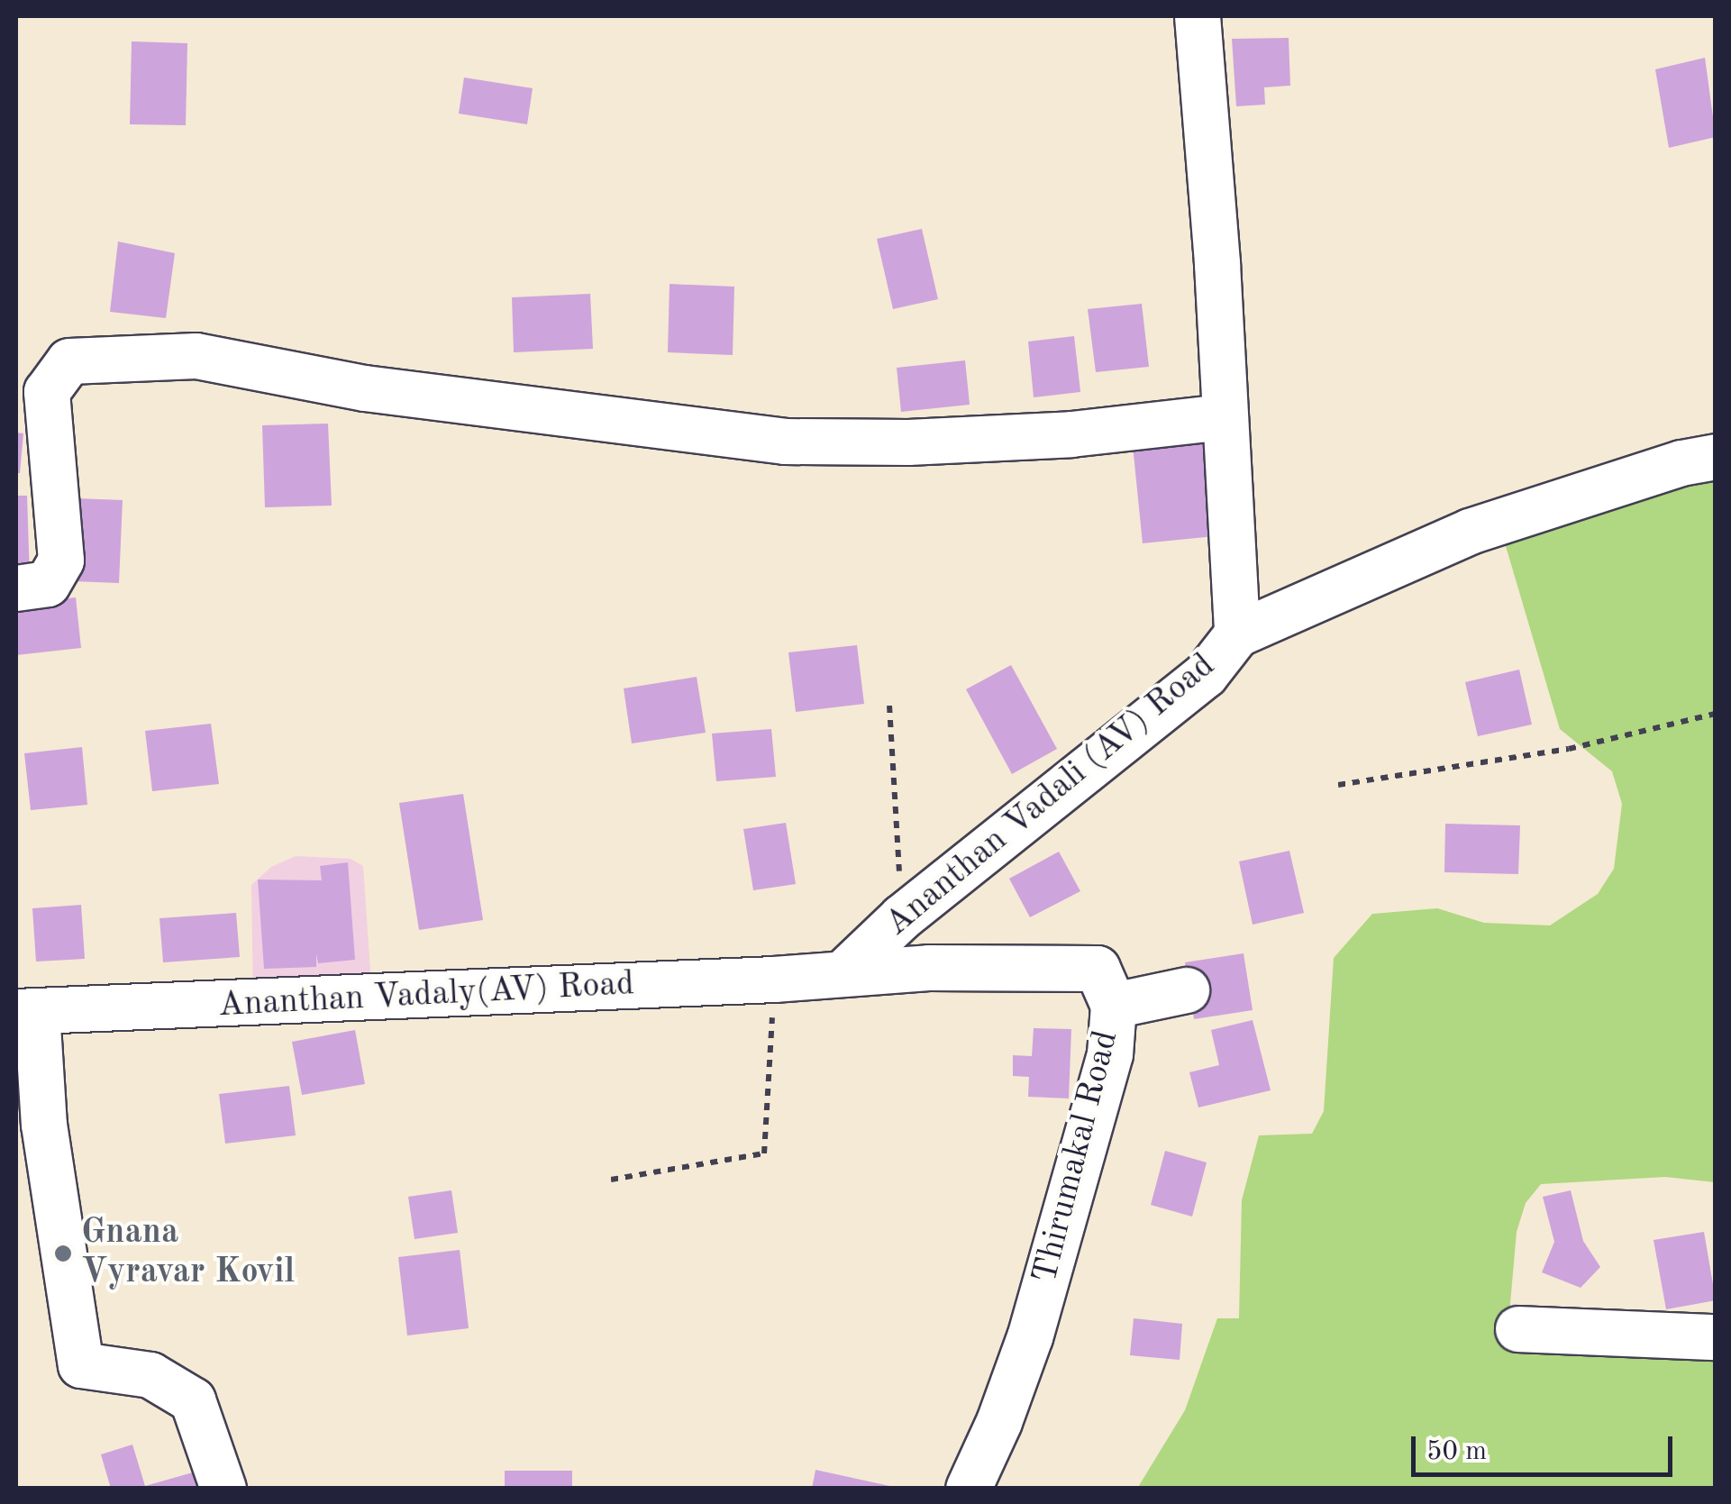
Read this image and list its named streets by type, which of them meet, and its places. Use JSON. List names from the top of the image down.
{
  "streets": {
    "street": ["Ananthan Vadali (AV) Road", "Ananthan Vadaly(AV) Road", "Thirumakal Road"]
  },
  "crossings": [
    ["Ananthan Vadali (AV) Road", "Ananthan Vadaly(AV) Road"],
    ["Ananthan Vadali (AV) Road", "Thirumakal Road"],
    ["Ananthan Vadaly(AV) Road", "Thirumakal Road"]
  ],
  "places": ["Gnana Vyravar Kovil"],
  "scale_bar": "50 m"
}
